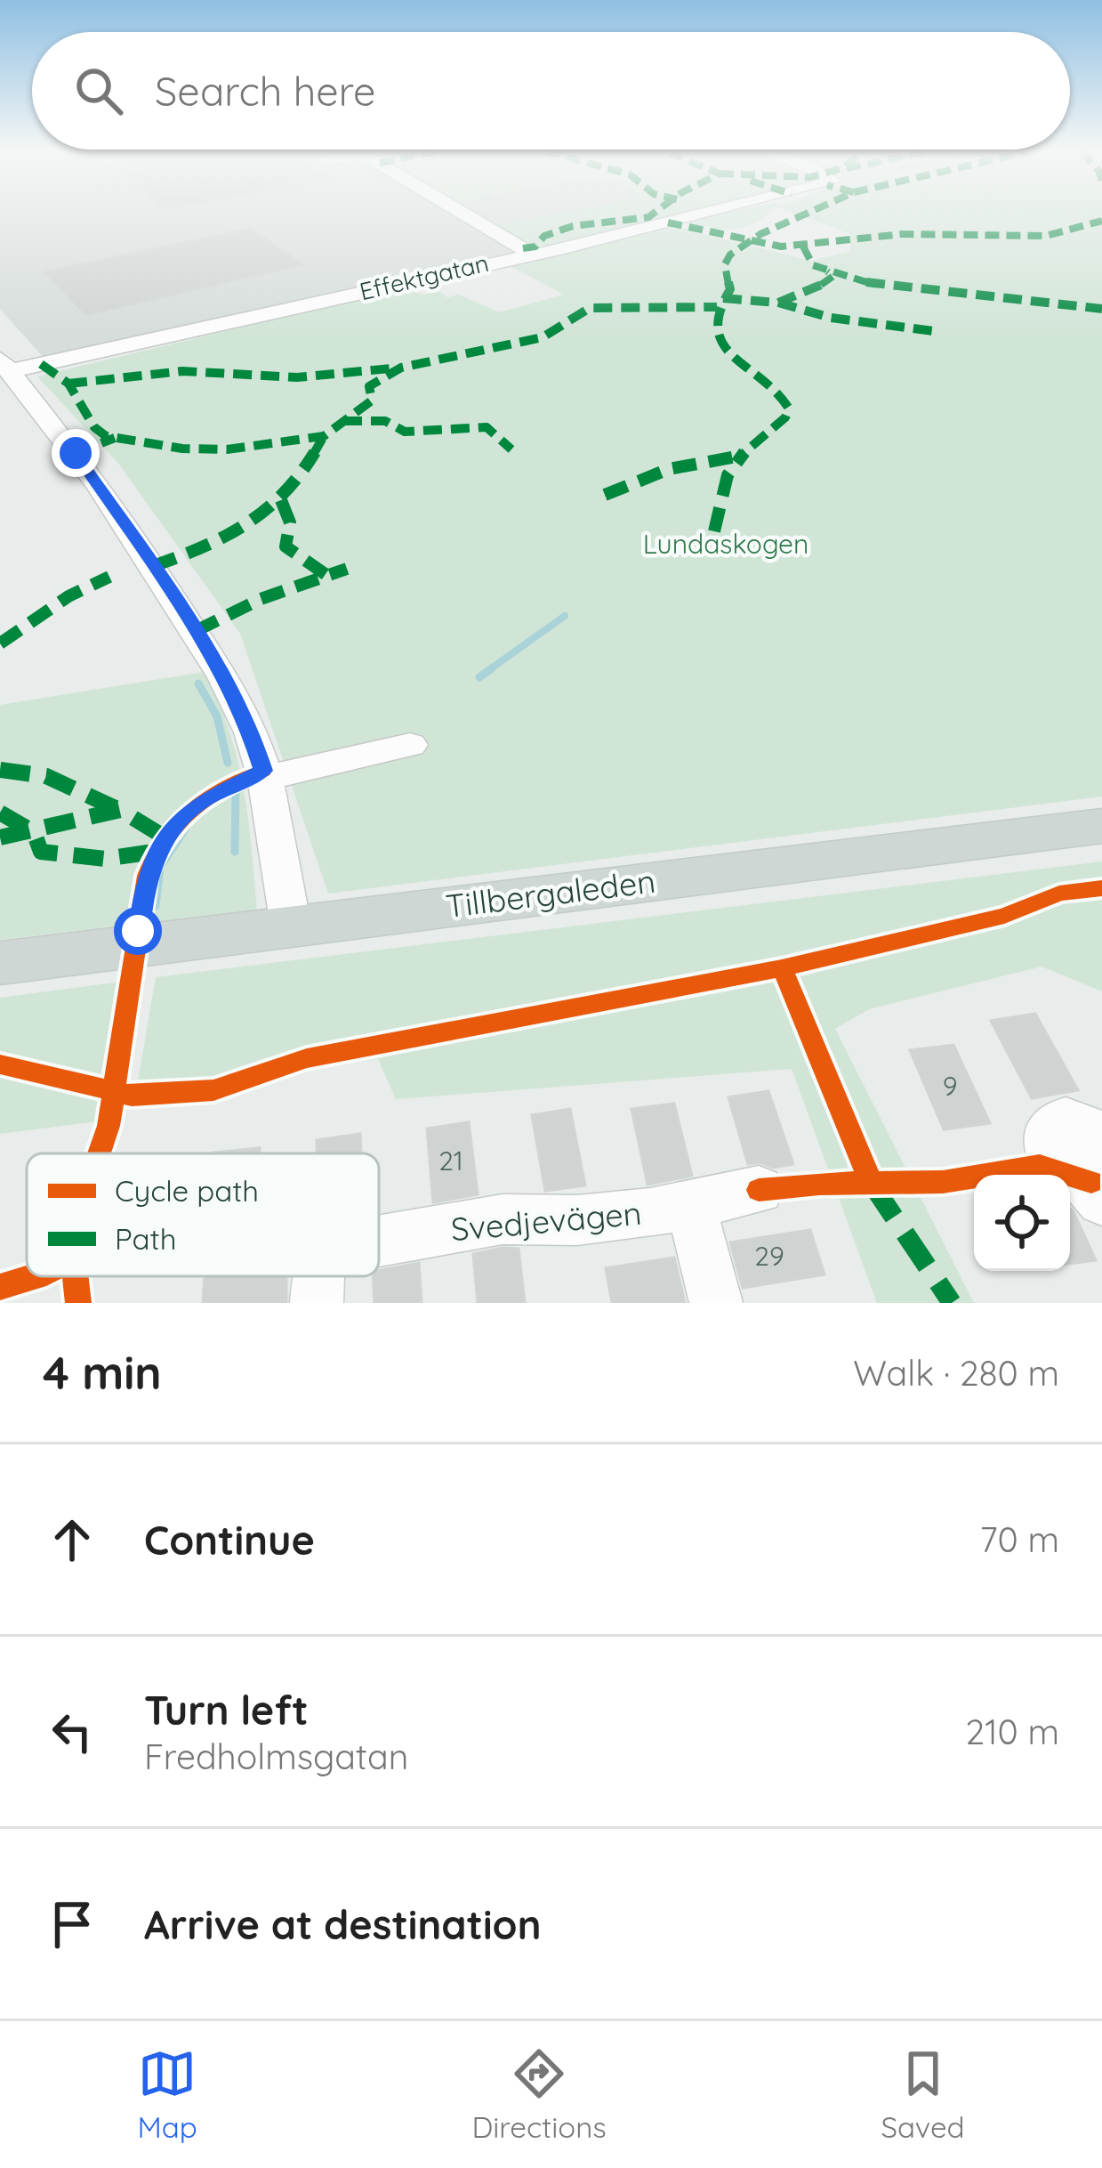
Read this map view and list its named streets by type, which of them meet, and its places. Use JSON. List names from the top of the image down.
{
  "streets": {
    "main road": ["Tillbergaleden"],
    "street": ["Effektgatan", "Svedjevägen"]
  },
  "parks": ["Lundaskogen"],
  "house_numbers": ["9", "21", "29"],
  "legend": ["Cycle path", "Path"],
  "page": {
    "search": "Search here",
    "heading": ["4 min", "Walk · 280 m"],
    "list": [
      ["Continue", "70 m"],
      ["Turn left", "Fredholmsgatan", "210 m"],
      "Arrive at destination"
    ],
    "nav": ["Map", "Directions", "Saved"]
  }
}
